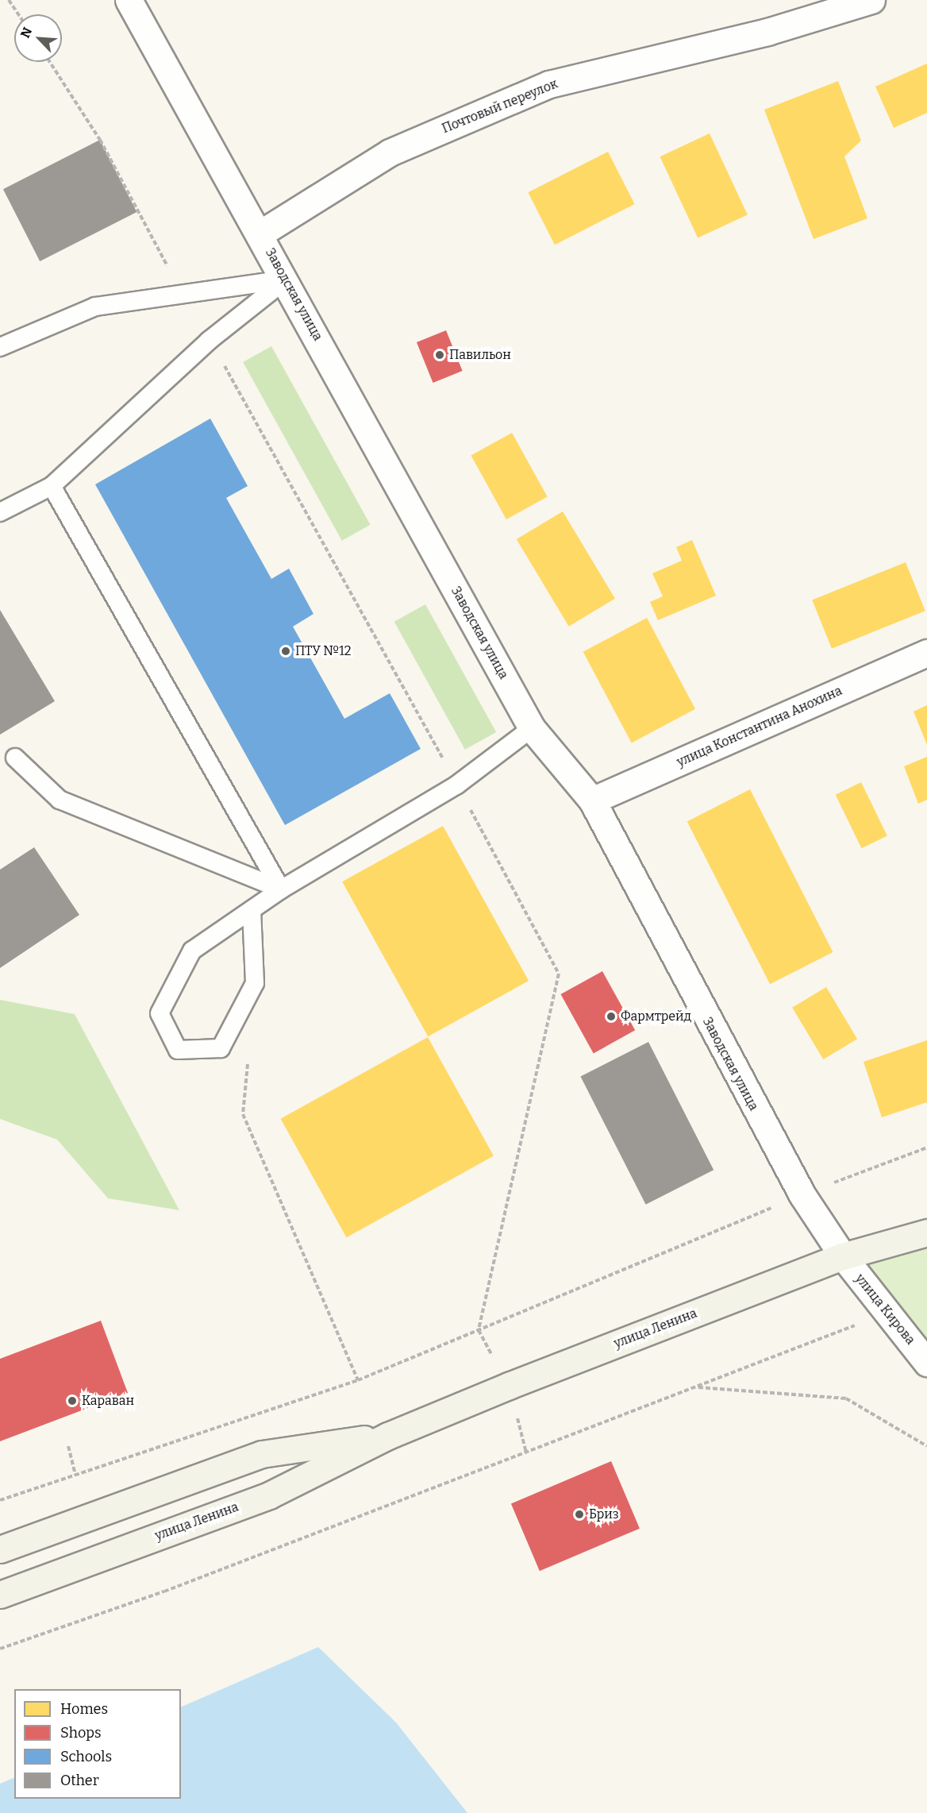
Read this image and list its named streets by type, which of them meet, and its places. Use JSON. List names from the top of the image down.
{
  "streets": {
    "main road": ["улица Ленина"],
    "street": [
      "Почтовый переулок",
      "Заводская улица",
      "улица Константина Анохина",
      "улица Кирова"
    ]
  },
  "crossings": [
    ["Почтовый переулок", "Заводская улица"],
    ["Заводская улица", "улица Константина Анохина"],
    ["Заводская улица", "улица Кирова"],
    ["Заводская улица", "улица Ленина"],
    ["улица Кирова", "улица Ленина"]
  ],
  "places": [
    "Павильон",
    "ПТУ №12",
    "Фармтрейд",
    "Караван",
    "Бриз"
  ],
  "legend": [
    "Homes",
    "Shops",
    "Schools",
    "Other"
  ],
  "north": "top left"
}
